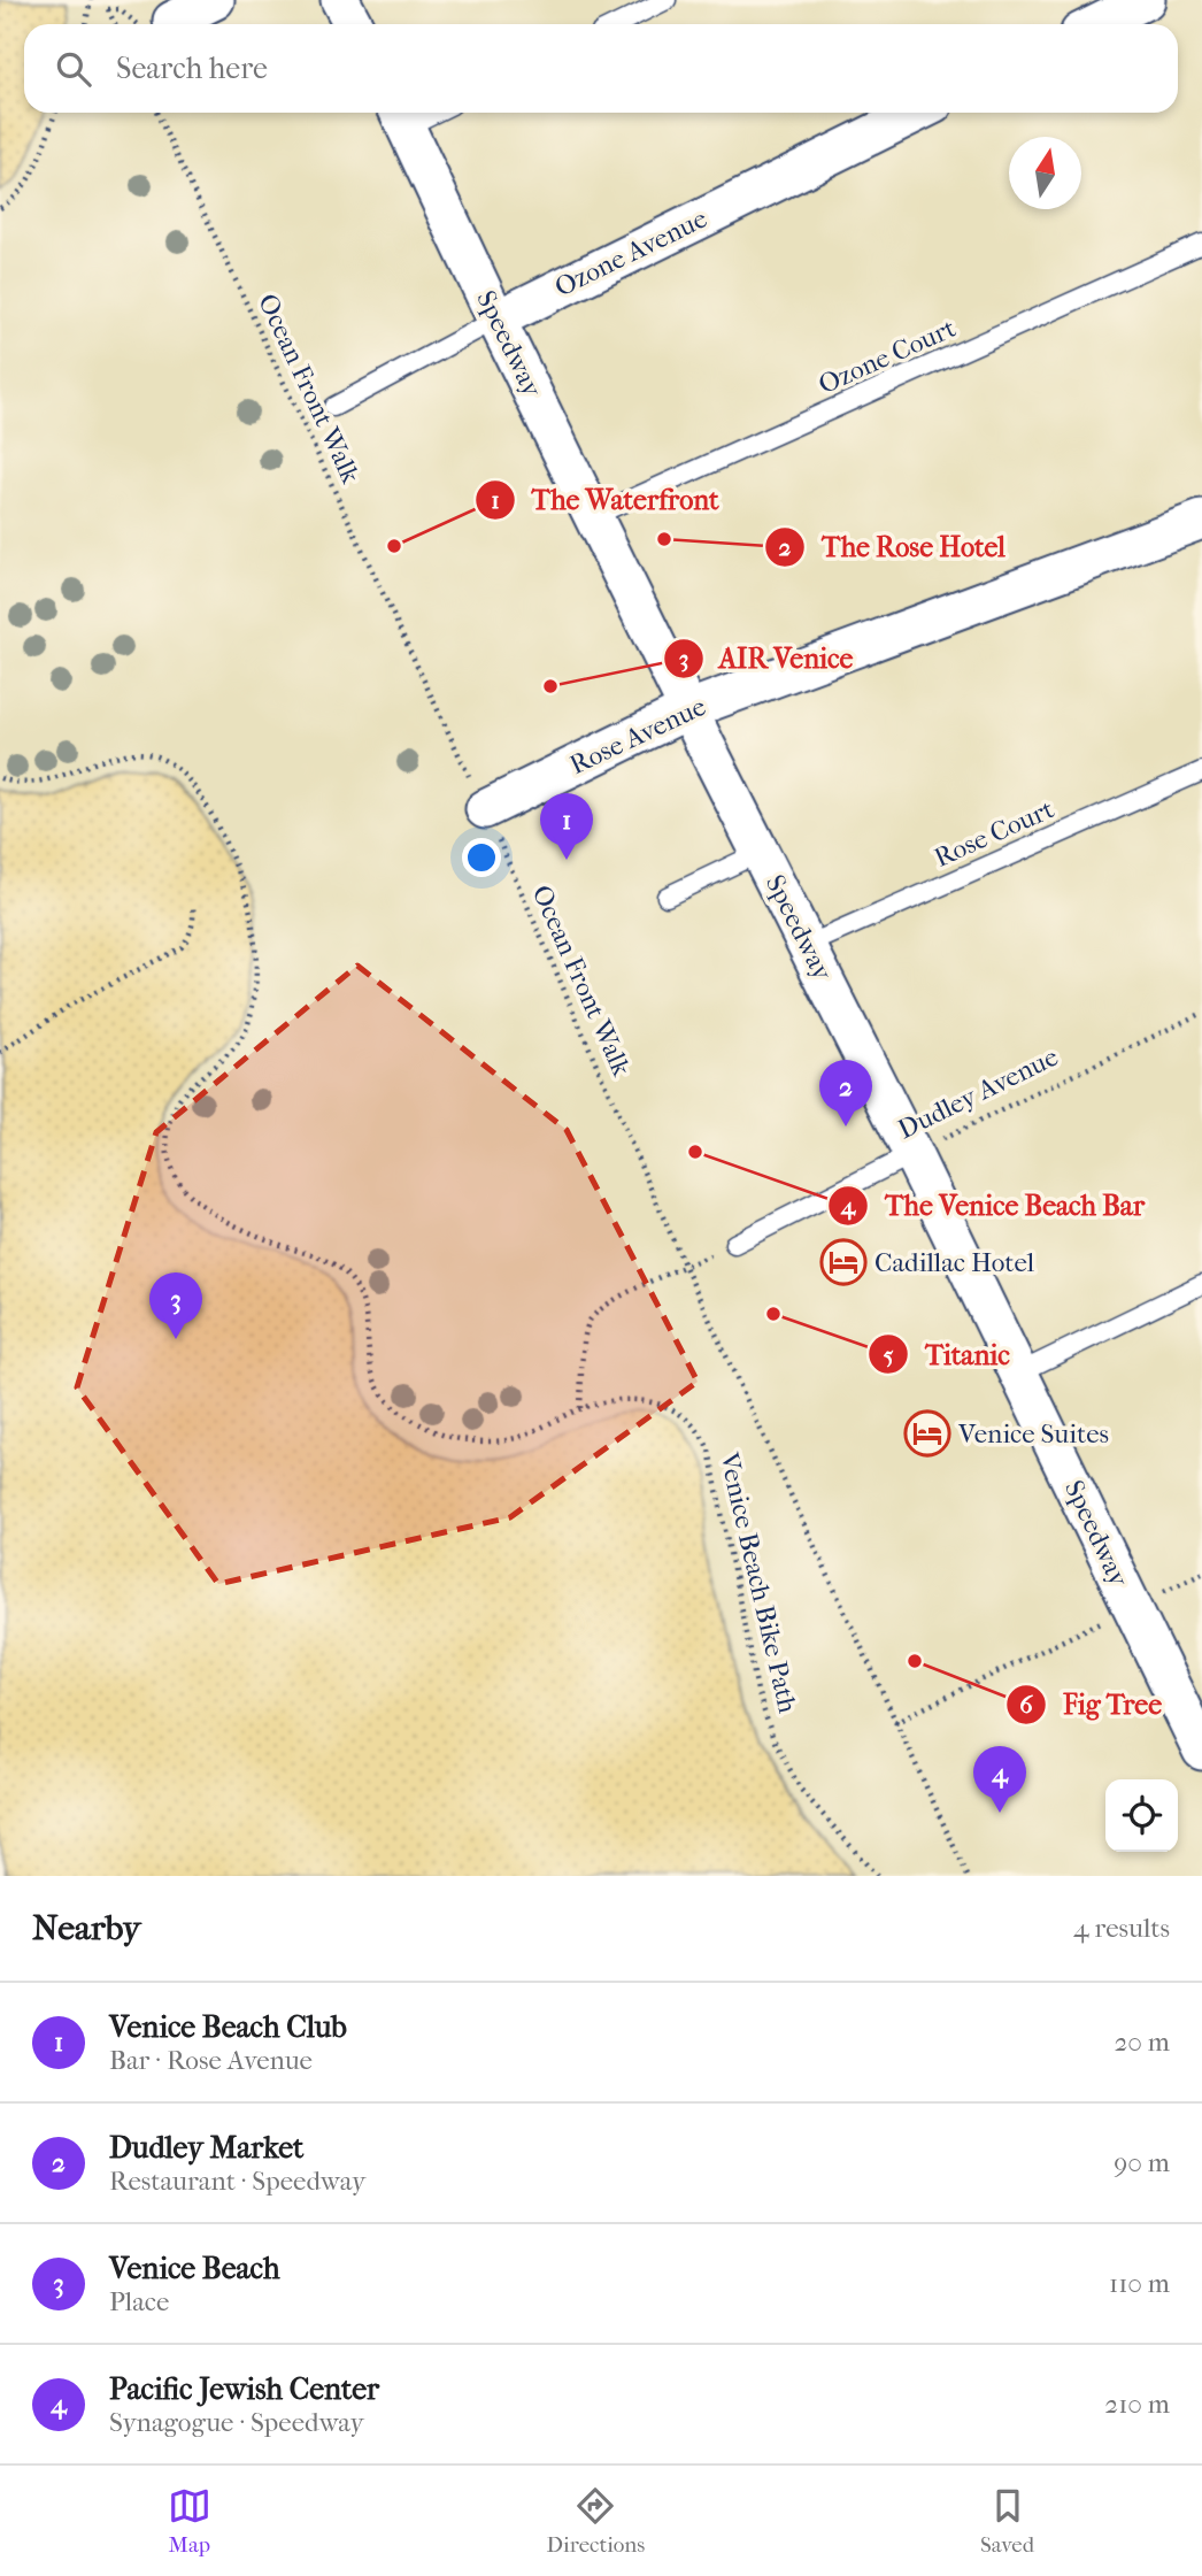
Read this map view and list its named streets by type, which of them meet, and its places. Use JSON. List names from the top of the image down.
{
  "streets": {
    "street": ["Ozone Avenue", "Speedway", "Rose Avenue"],
    "lane": ["Ozone Court", "Rose Court", "Dudley Avenue"],
    "path": ["Ocean Front Walk", "Venice Beach Bike Path"]
  },
  "crossings": [
    ["Ozone Avenue", "Speedway"],
    ["Speedway", "Ozone Court"],
    ["Speedway", "Rose Avenue"],
    ["Speedway", "Rose Court"],
    ["Speedway", "Dudley Avenue"],
    ["Ocean Front Walk", "Rose Avenue"]
  ],
  "places": {
    "other": [
      "The Rose Hotel",
      "The Waterfront",
      "AIR Venice",
      "The Venice Beach Bar",
      "Titanic",
      "Fig Tree"
    ],
    "hotel": ["Cadillac Hotel", "Venice Suites"]
  },
  "north": "top",
  "page": {
    "search": "Search here",
    "pins": [
      "1",
      "2",
      "3",
      "4"
    ],
    "heading": ["Nearby", "4 results"],
    "list": [
      {
        "mark": "1",
        "name": "Venice Beach Club",
        "note": "Bar · Rose Avenue",
        "value": "20 m"
      },
      {
        "mark": "2",
        "name": "Dudley Market",
        "note": "Restaurant · Speedway",
        "value": "90 m"
      },
      {
        "mark": "3",
        "name": "Venice Beach",
        "note": "Place",
        "value": "110 m"
      },
      {
        "mark": "4",
        "name": "Pacific Jewish Center",
        "note": "Synagogue · Speedway",
        "value": "210 m"
      }
    ],
    "nav": ["Map", "Directions", "Saved"]
  }
}
